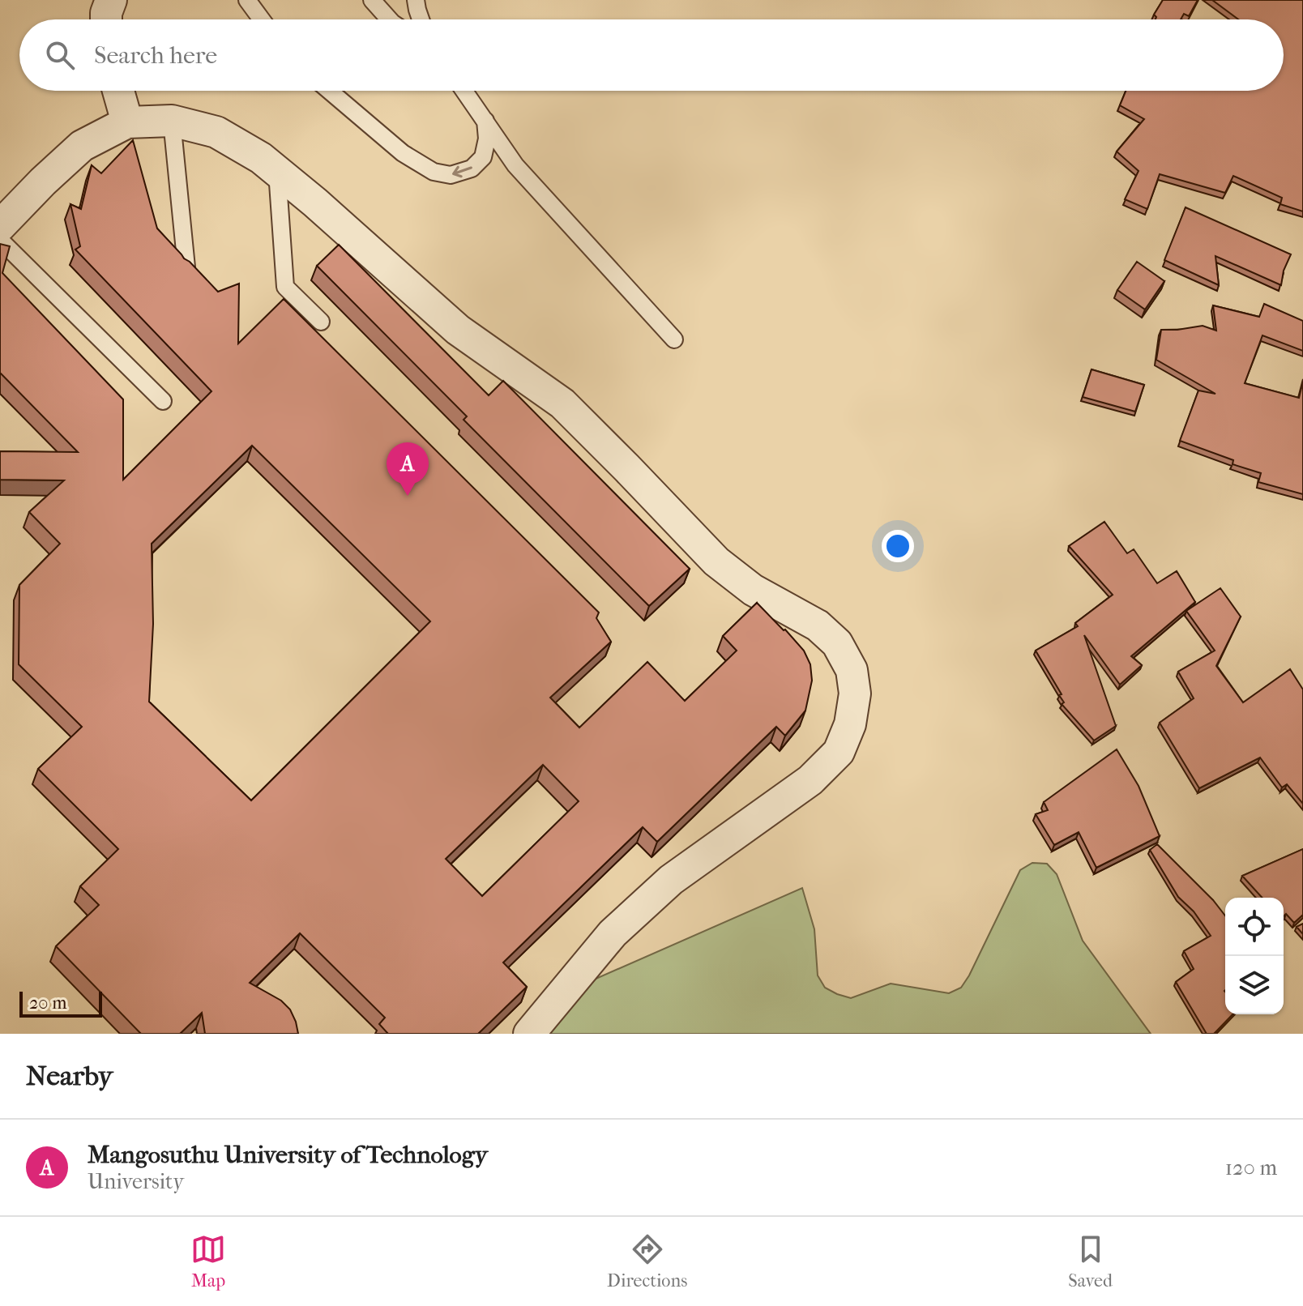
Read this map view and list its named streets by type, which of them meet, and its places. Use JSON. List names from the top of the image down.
{
  "scale_bar": "20 m",
  "page": {
    "search": "Search here",
    "pins": "A",
    "scale": "20 m",
    "heading": "Nearby",
    "list": [
      {
        "mark": "A",
        "name": "Mangosuthu University of Technology",
        "note": "University",
        "value": "120 m"
      }
    ],
    "nav": ["Map", "Directions", "Saved"]
  }
}
